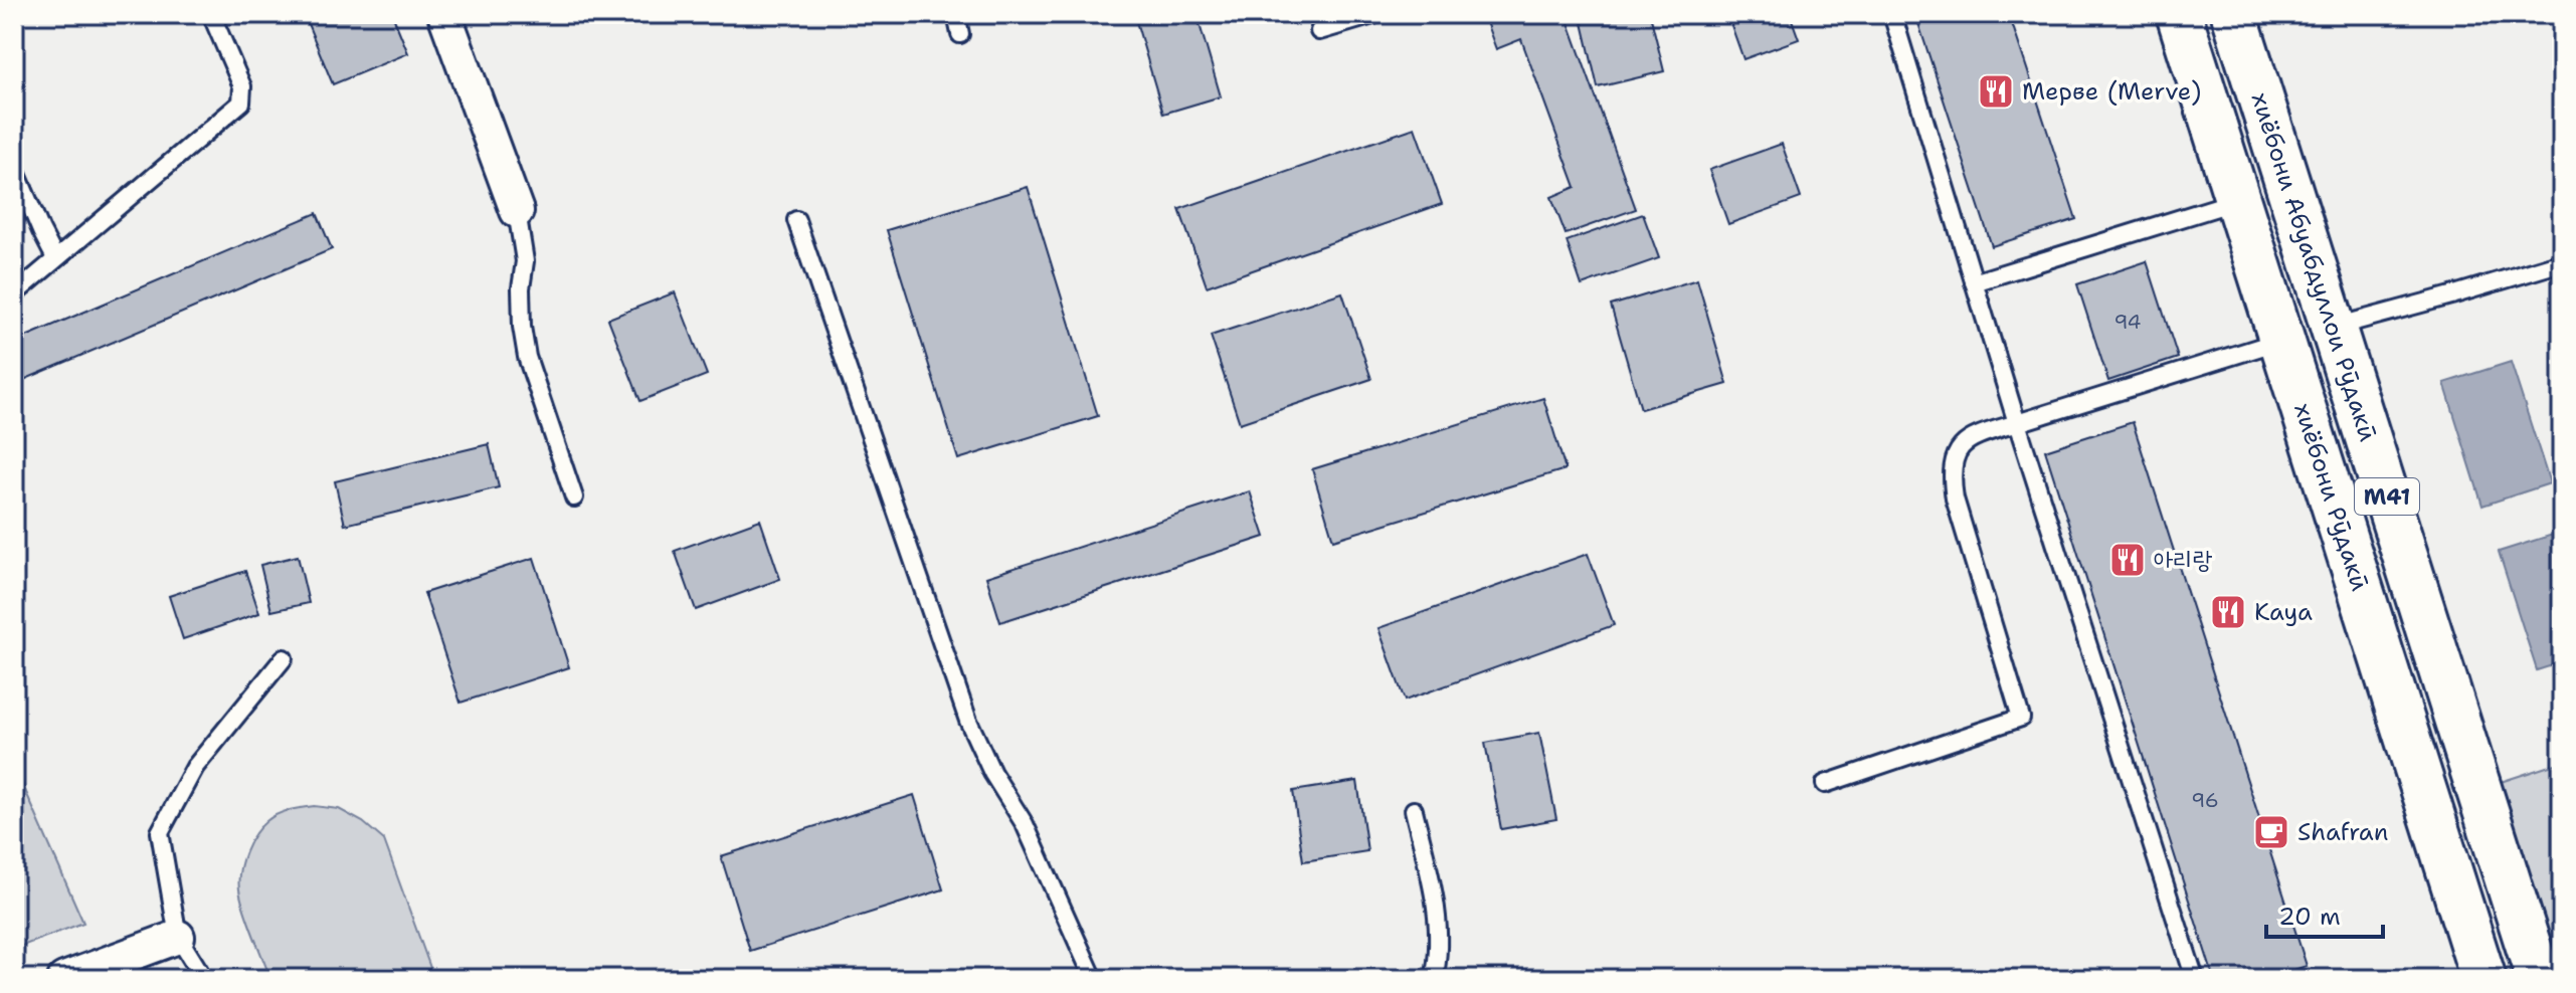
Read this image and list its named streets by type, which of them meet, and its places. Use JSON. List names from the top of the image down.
{
  "streets": {
    "highway": ["хиёбони Абуабдуллои Рӯдакӣ", "хиёбони Рӯдакӣ", "M41"]
  },
  "places": {
    "restaurant": ["Mерве (Merve)", "아리랑", "Kaya"],
    "cafe": ["Shafran"]
  },
  "house_numbers": ["94", "96"],
  "scale_bar": "20 m"
}
